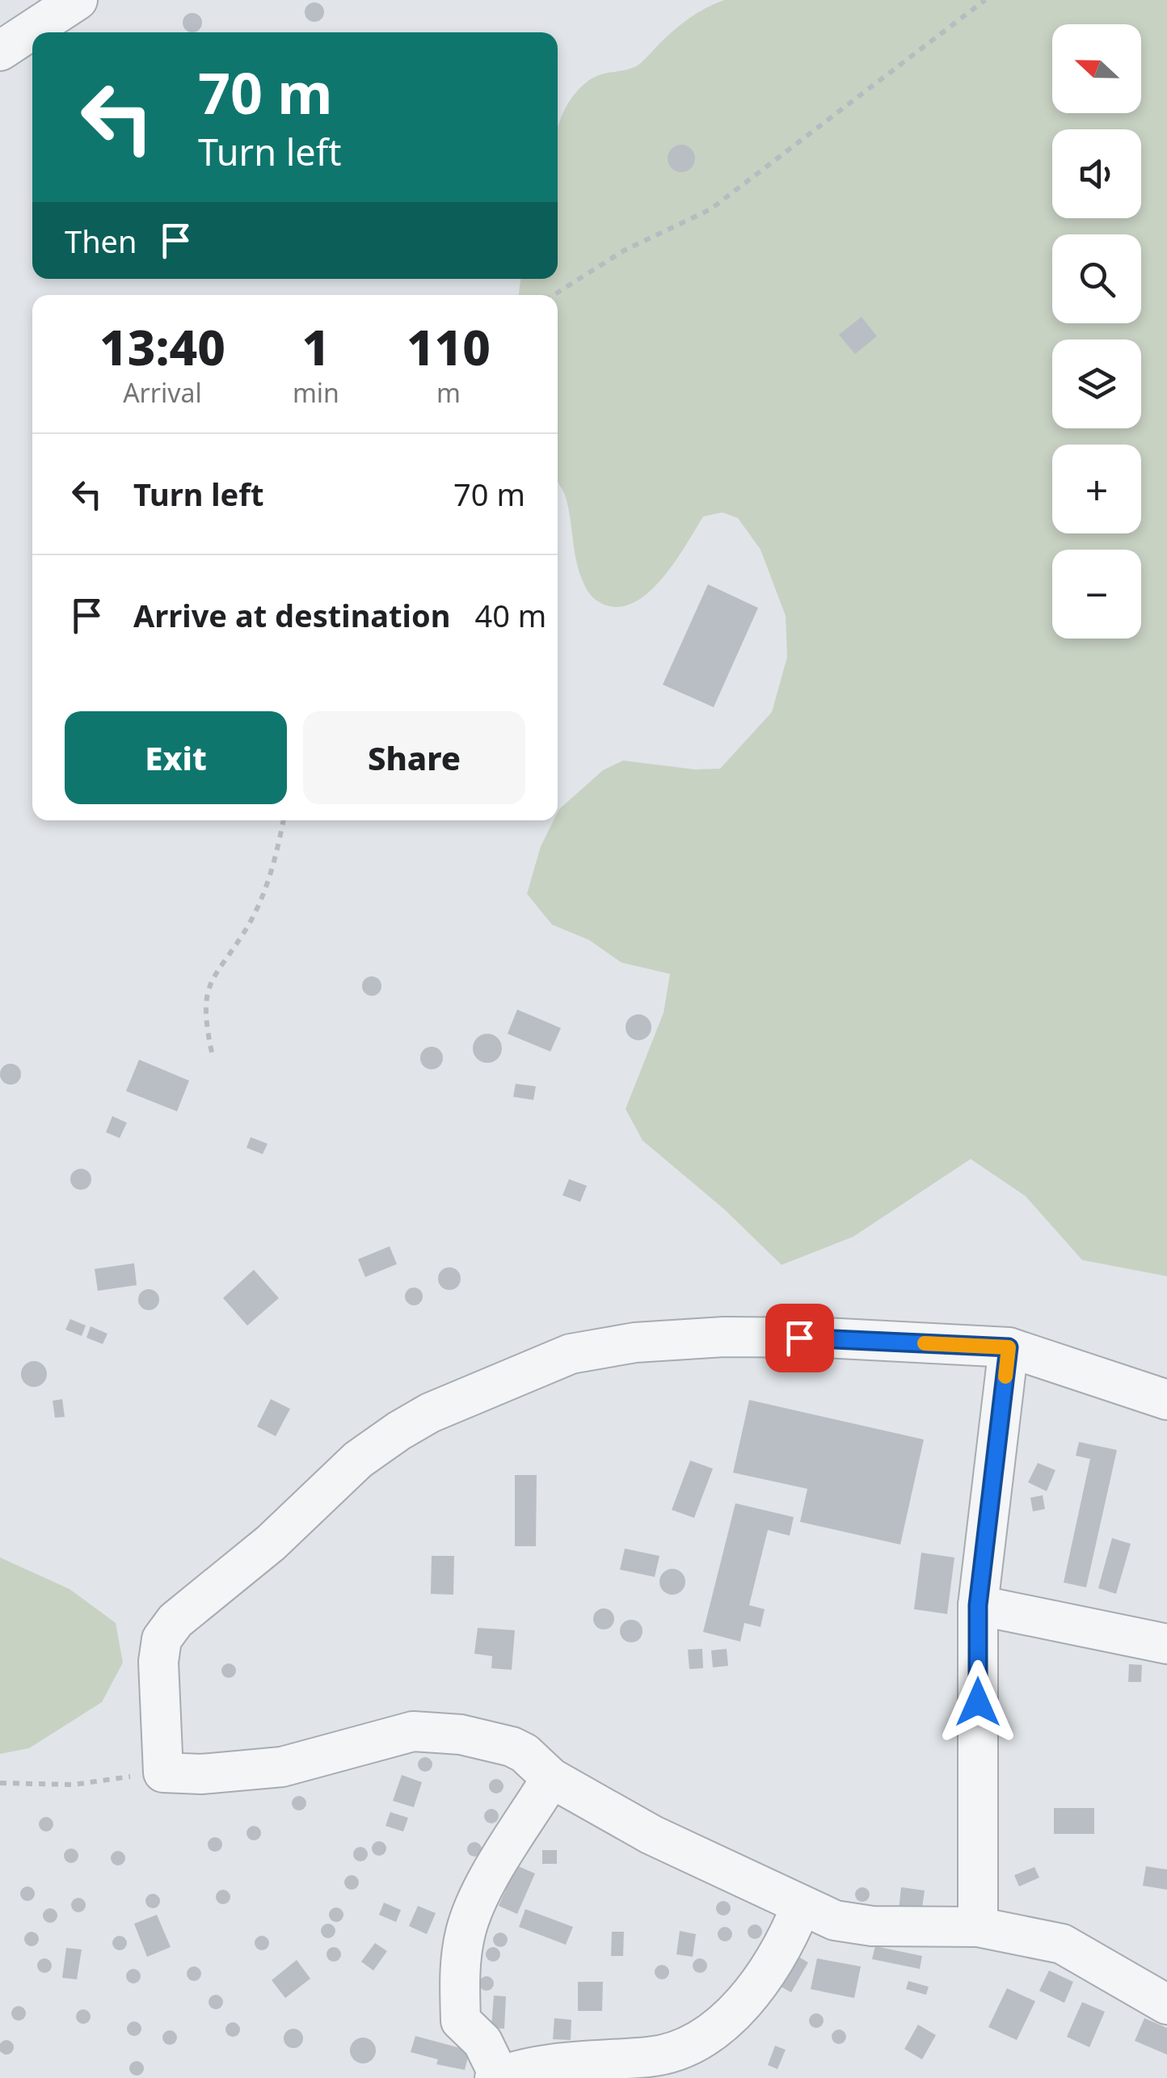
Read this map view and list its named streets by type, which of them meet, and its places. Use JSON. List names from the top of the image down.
{
  "north": "left",
  "page": {
    "map_buttons": ["+", "−"],
    "turn": ["70 m", "Turn left"],
    "then": "Then",
    "eta": [
      "13:40",
      "Arrival",
      "1",
      "min",
      "110",
      "m"
    ],
    "list": [
      {
        "name": "Turn left",
        "value": "70 m"
      },
      {
        "name": "Arrive at destination",
        "value": "40 m"
      }
    ],
    "buttons": ["Exit", "Share"]
  }
}
